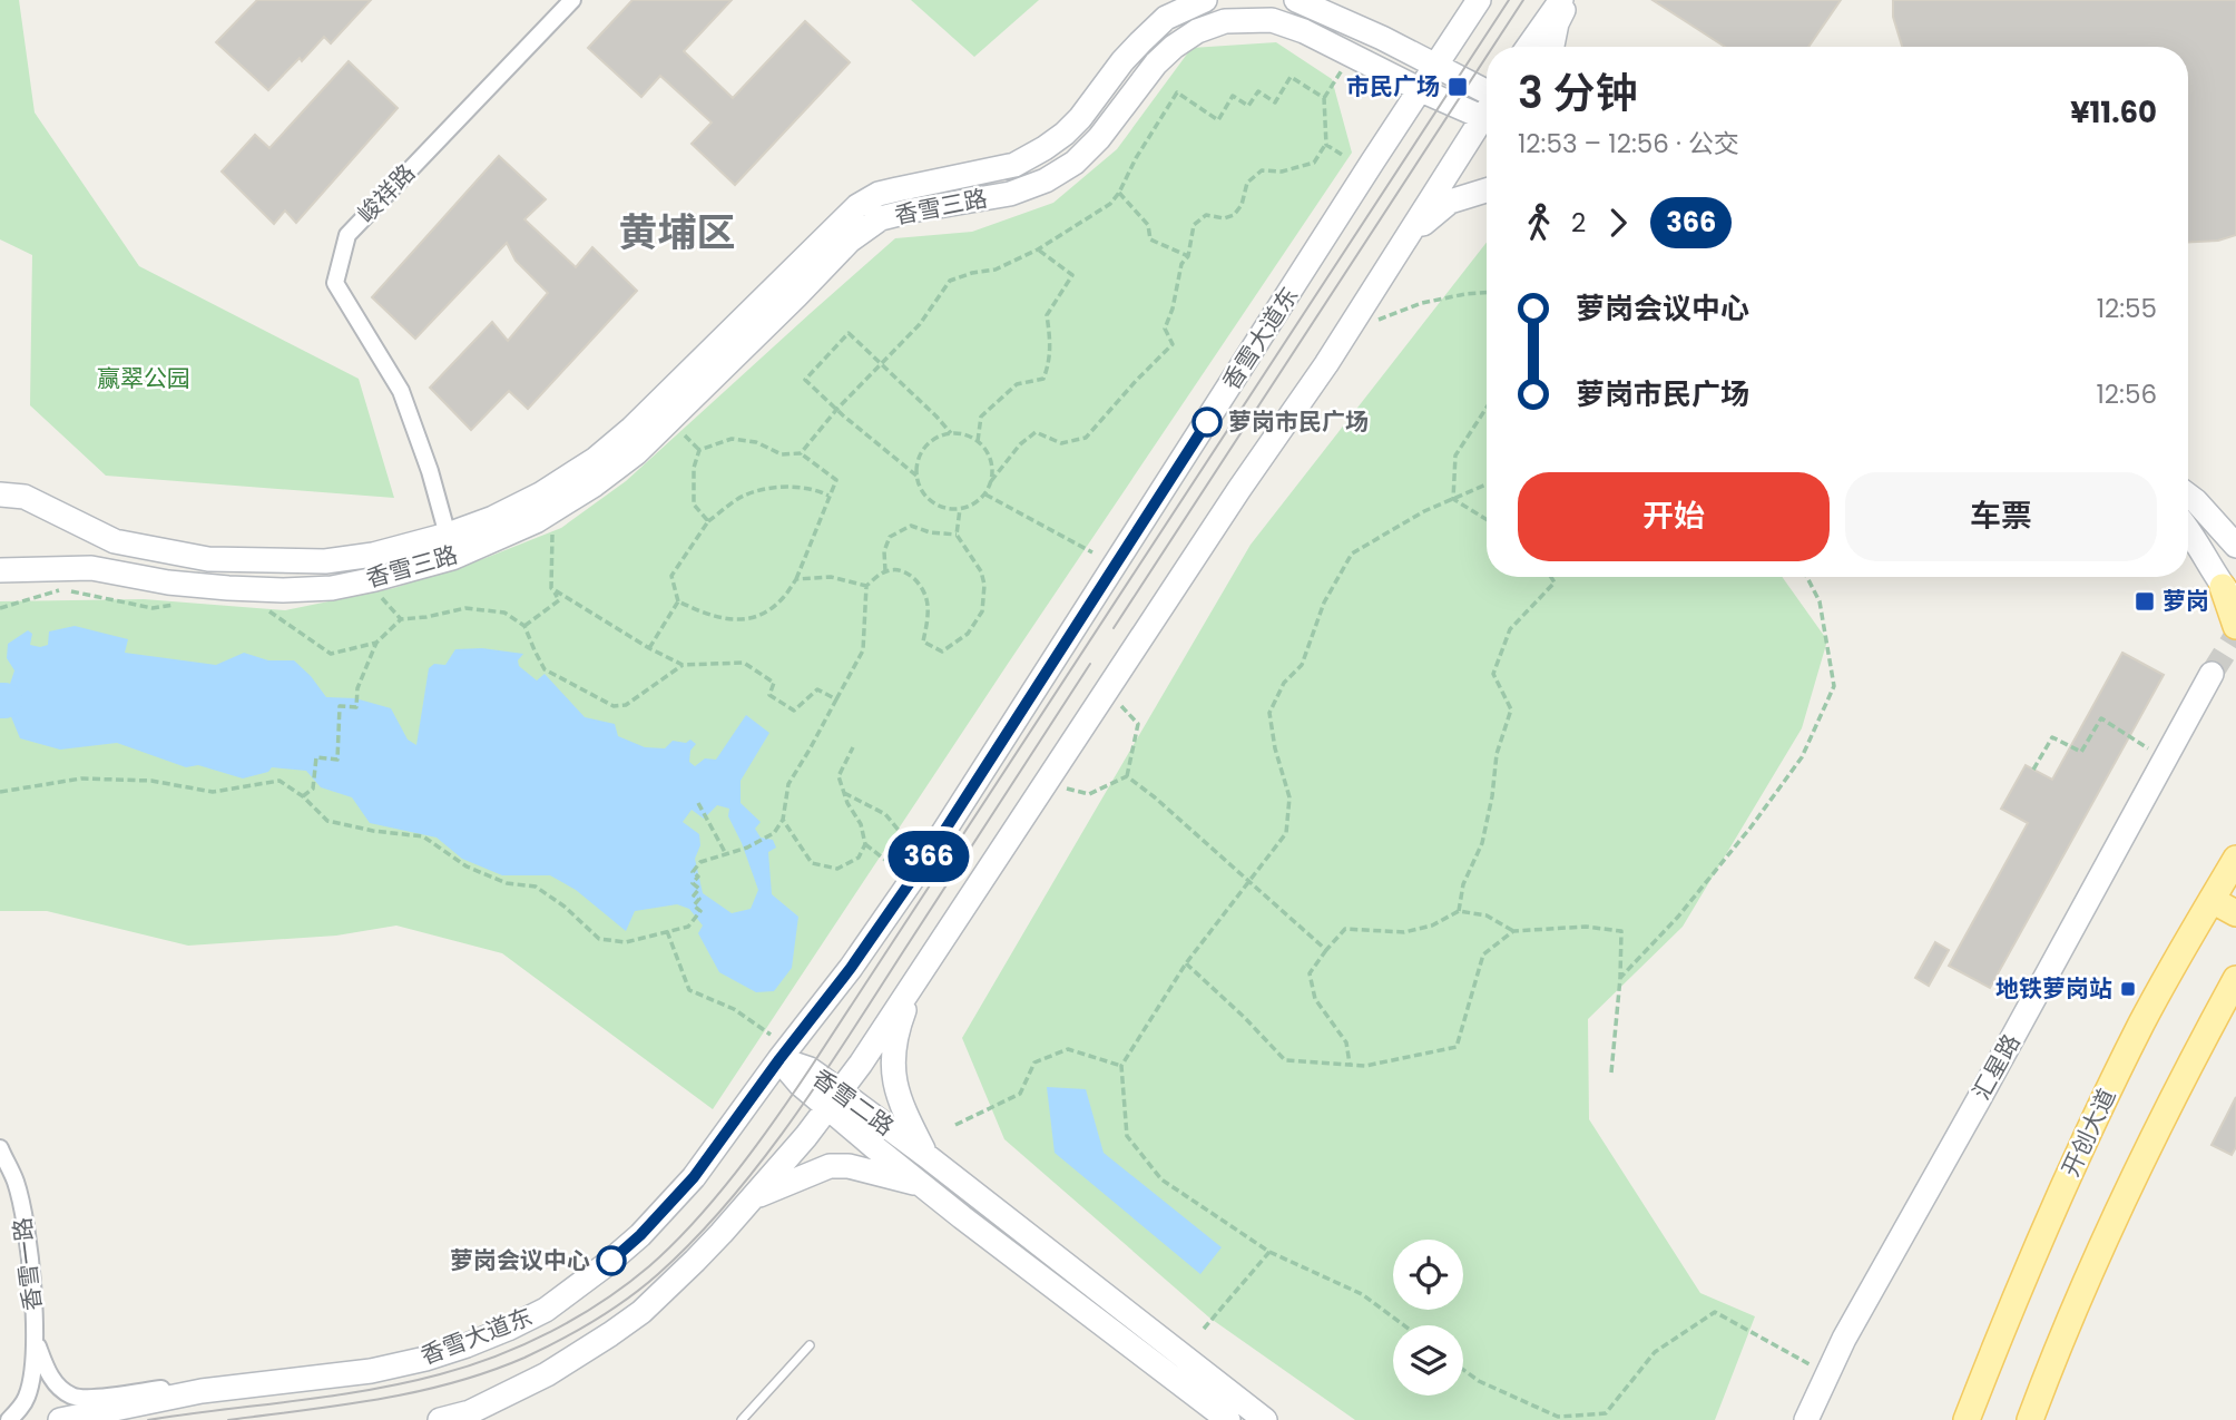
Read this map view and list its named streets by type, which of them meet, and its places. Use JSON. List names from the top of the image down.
{
  "streets": {
    "main road": ["开创大道"],
    "street": [
      "峻祥路",
      "香雪三路",
      "香雪大道东",
      "汇星路",
      "香雪二路",
      "香雪一路"
    ]
  },
  "crossings": [
    ["峻祥路", "香雪三路"],
    ["香雪三路", "香雪大道东"],
    ["香雪大道东", "香雪二路"]
  ],
  "districts": ["黄埔区"],
  "parks": ["赢翠公园"],
  "places": {
    "transit": ["市民广场", "萝岗", "地铁萝岗站"],
    "other": ["萝岗市民广场", "萝岗会议中心"]
  },
  "lines": ["bus line 366"],
  "page": {
    "on_map": "366",
    "heading": ["3 分钟", "12:53 – 12:56 · 公交", "¥11.60"],
    "legs": ["2", "366"],
    "list": [
      {
        "name": "萝岗会议中心",
        "value": "12:55"
      },
      {
        "name": "萝岗市民广场",
        "value": "12:56"
      }
    ],
    "buttons": ["开始", "车票"]
  }
}
